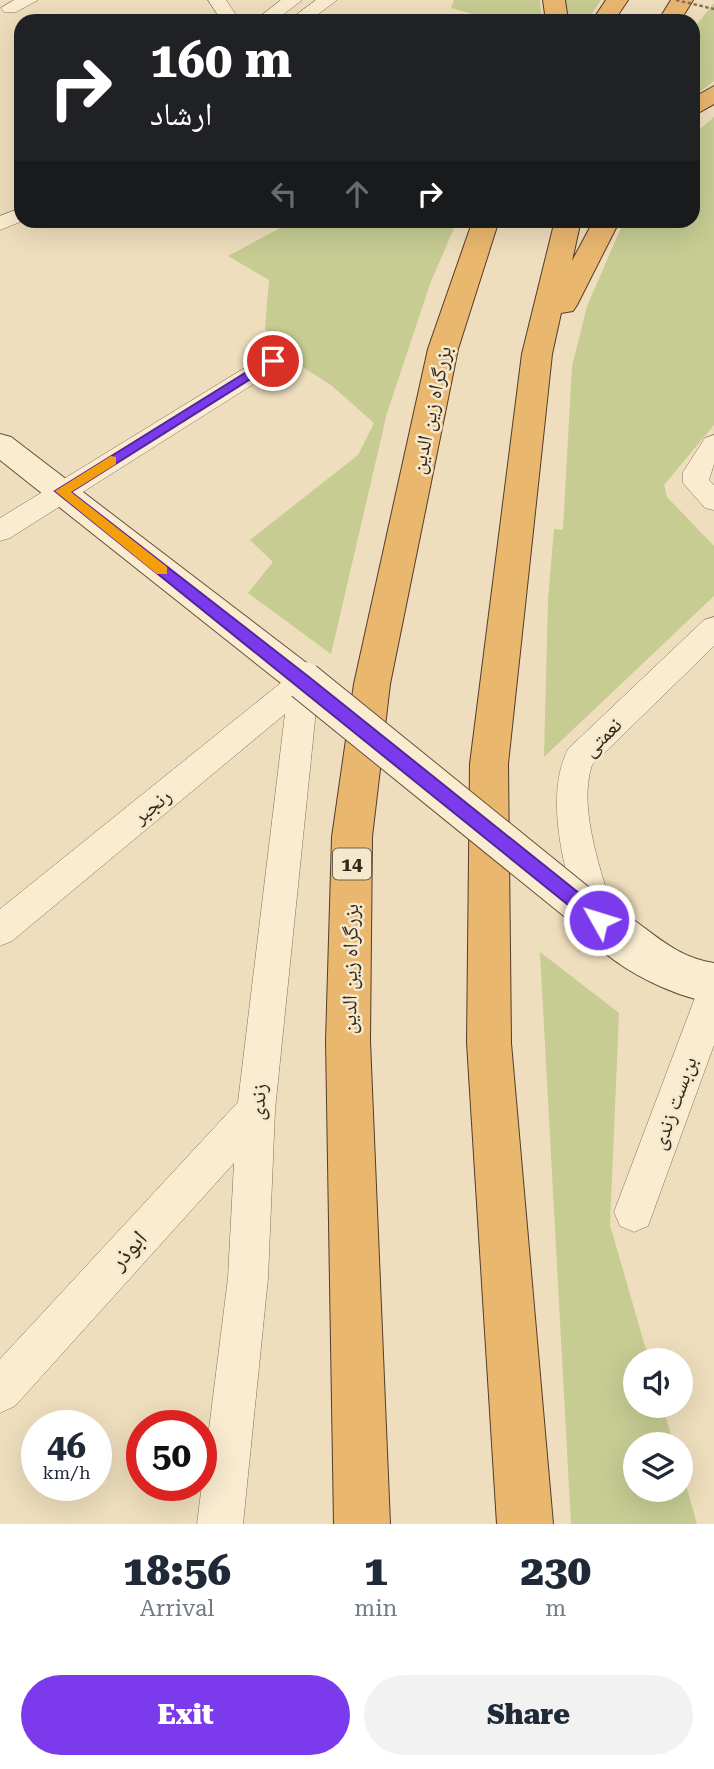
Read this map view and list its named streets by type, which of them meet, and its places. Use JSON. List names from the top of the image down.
{
  "streets": {
    "highway": ["بزرگراه زین الدین", "14"],
    "street": [
      "نعمتی",
      "رنجبر",
      "زندی",
      "بن‌بست زندی",
      "ابوذر"
    ]
  },
  "crossings": [
    ["رنجبر", "زندی"],
    ["زندی", "ابوذر"]
  ],
  "page": {
    "turn": ["160 m", "ارشاد"],
    "speed": "46 km/h",
    "limit": "50",
    "eta": [
      "18:56",
      "Arrival",
      "1",
      "min",
      "230",
      "m"
    ],
    "buttons": ["Exit", "Share"]
  }
}
